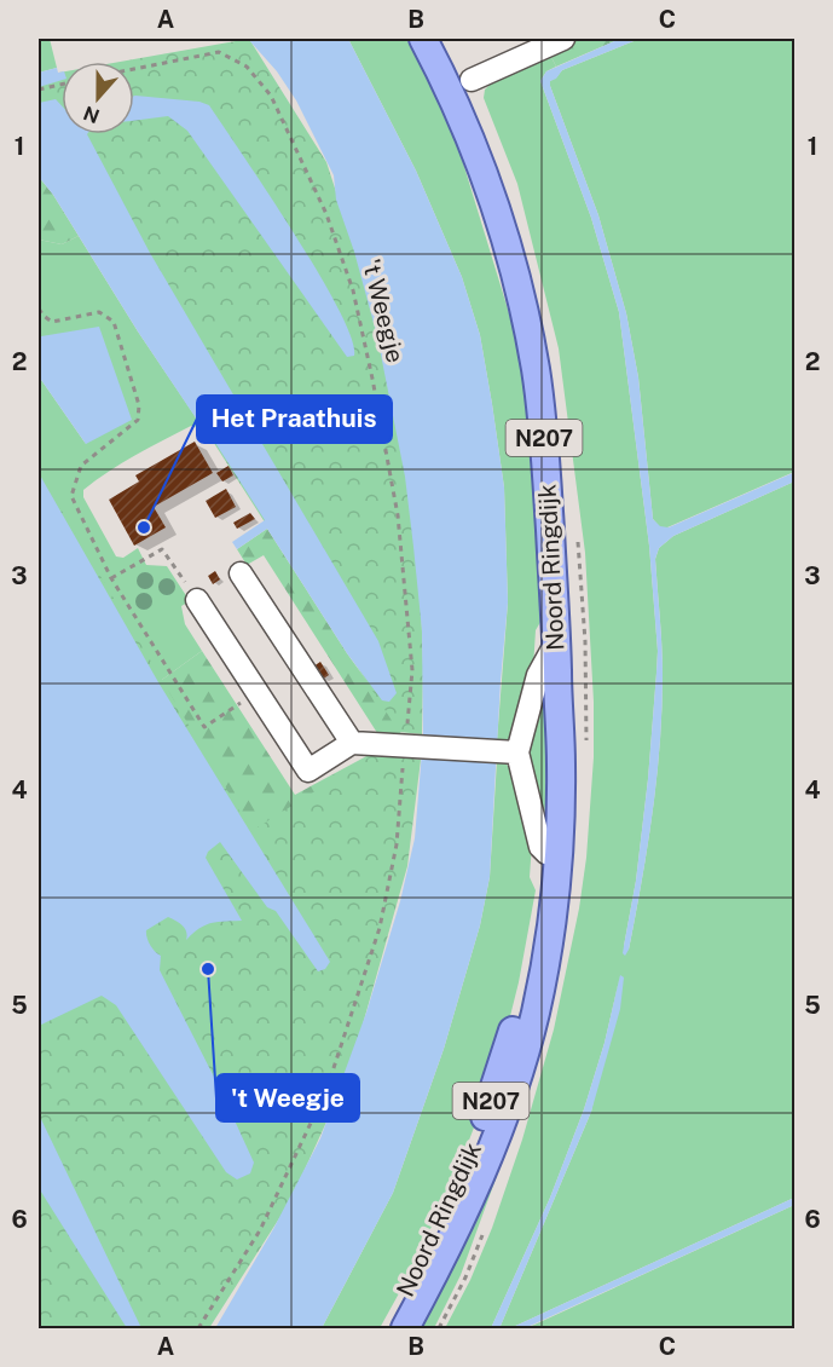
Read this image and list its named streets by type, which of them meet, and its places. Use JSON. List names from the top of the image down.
{
  "streets": {
    "main road": ["N207", "Noord Ringdijk"],
    "path": ["'t Weegje"]
  },
  "places": ["Het Praathuis", "'t Weegje"],
  "north": "bottom",
  "grid": {
    "columns": ["A", "B", "C"],
    "rows": [
      "1",
      "2",
      "3",
      "4",
      "5",
      "6"
    ]
  }
}
